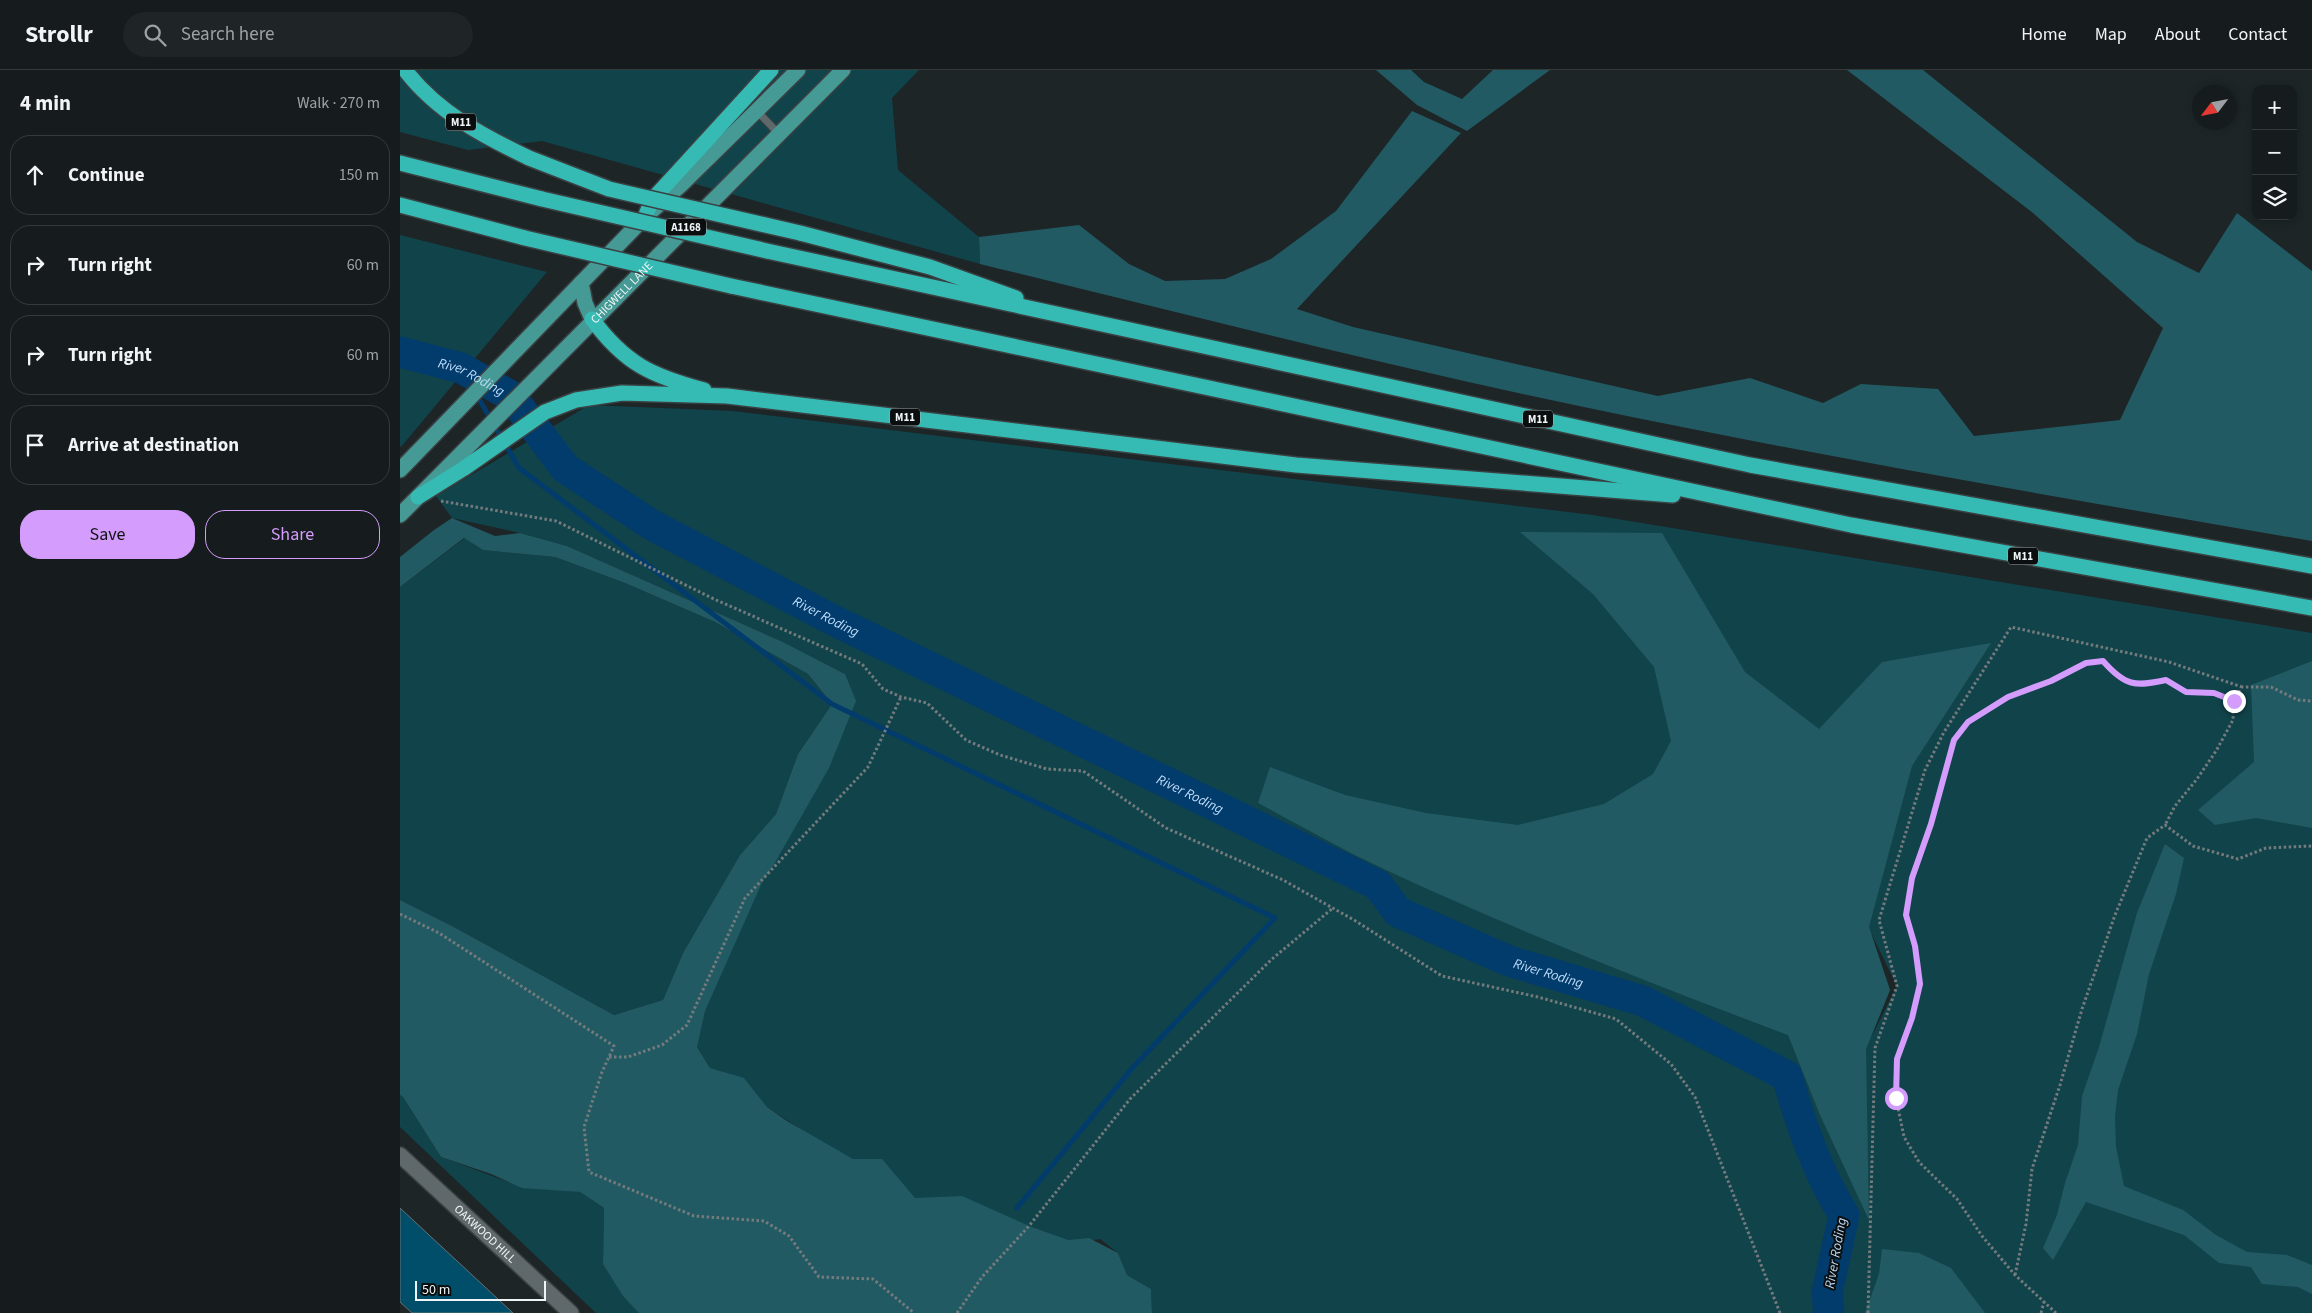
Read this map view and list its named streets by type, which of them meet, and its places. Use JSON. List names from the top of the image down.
{
  "streets": {
    "highway": ["M11"],
    "main road": ["A1168", "CHIGWELL LANE"],
    "street": ["OAKWOOD HILL"]
  },
  "crossings": [
    ["M11", "CHIGWELL LANE"]
  ],
  "water": ["River Roding"],
  "scale_bar": "50 m",
  "north": "bottom left",
  "page": {
    "header": "Strollr",
    "search": "Search here",
    "nav": [
      "Home",
      "Map",
      "About",
      "Contact"
    ],
    "heading": ["4 min", "Walk · 270 m"],
    "map_buttons": ["+", "−"],
    "list": [
      ["Continue", "150 m"],
      ["Turn right", "60 m"],
      ["Turn right", "60 m"],
      "Arrive at destination"
    ],
    "buttons": ["Save", "Share"],
    "scale": "50 m"
  }
}
